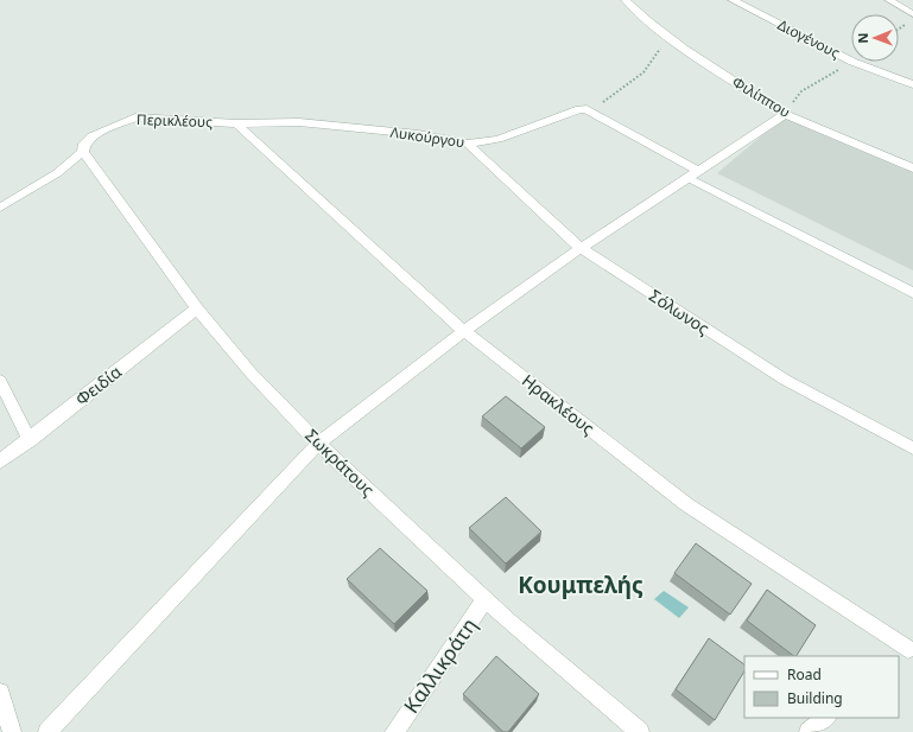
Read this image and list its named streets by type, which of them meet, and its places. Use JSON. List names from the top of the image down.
{
  "streets": {
    "street": [
      "Διογένους",
      "Φιλίππου",
      "Περικλέους",
      "Λυκούργου",
      "Σόλωνος",
      "Φειδία",
      "Ηρακλέους",
      "Σωκράτους",
      "Καλλικράτη"
    ]
  },
  "crossings": [
    ["Περικλέους", "Λυκούργου"],
    ["Περικλέους", "Ηρακλέους"],
    ["Περικλέους", "Σωκράτους"],
    ["Λυκούργου", "Σόλωνος"],
    ["Λυκούργου", "Ηρακλέους"],
    ["Φειδία", "Σωκράτους"],
    ["Σωκράτους", "Καλλικράτη"]
  ],
  "districts": ["Κουμπελής"],
  "legend": ["Road", "Building"],
  "north": "left"
}
